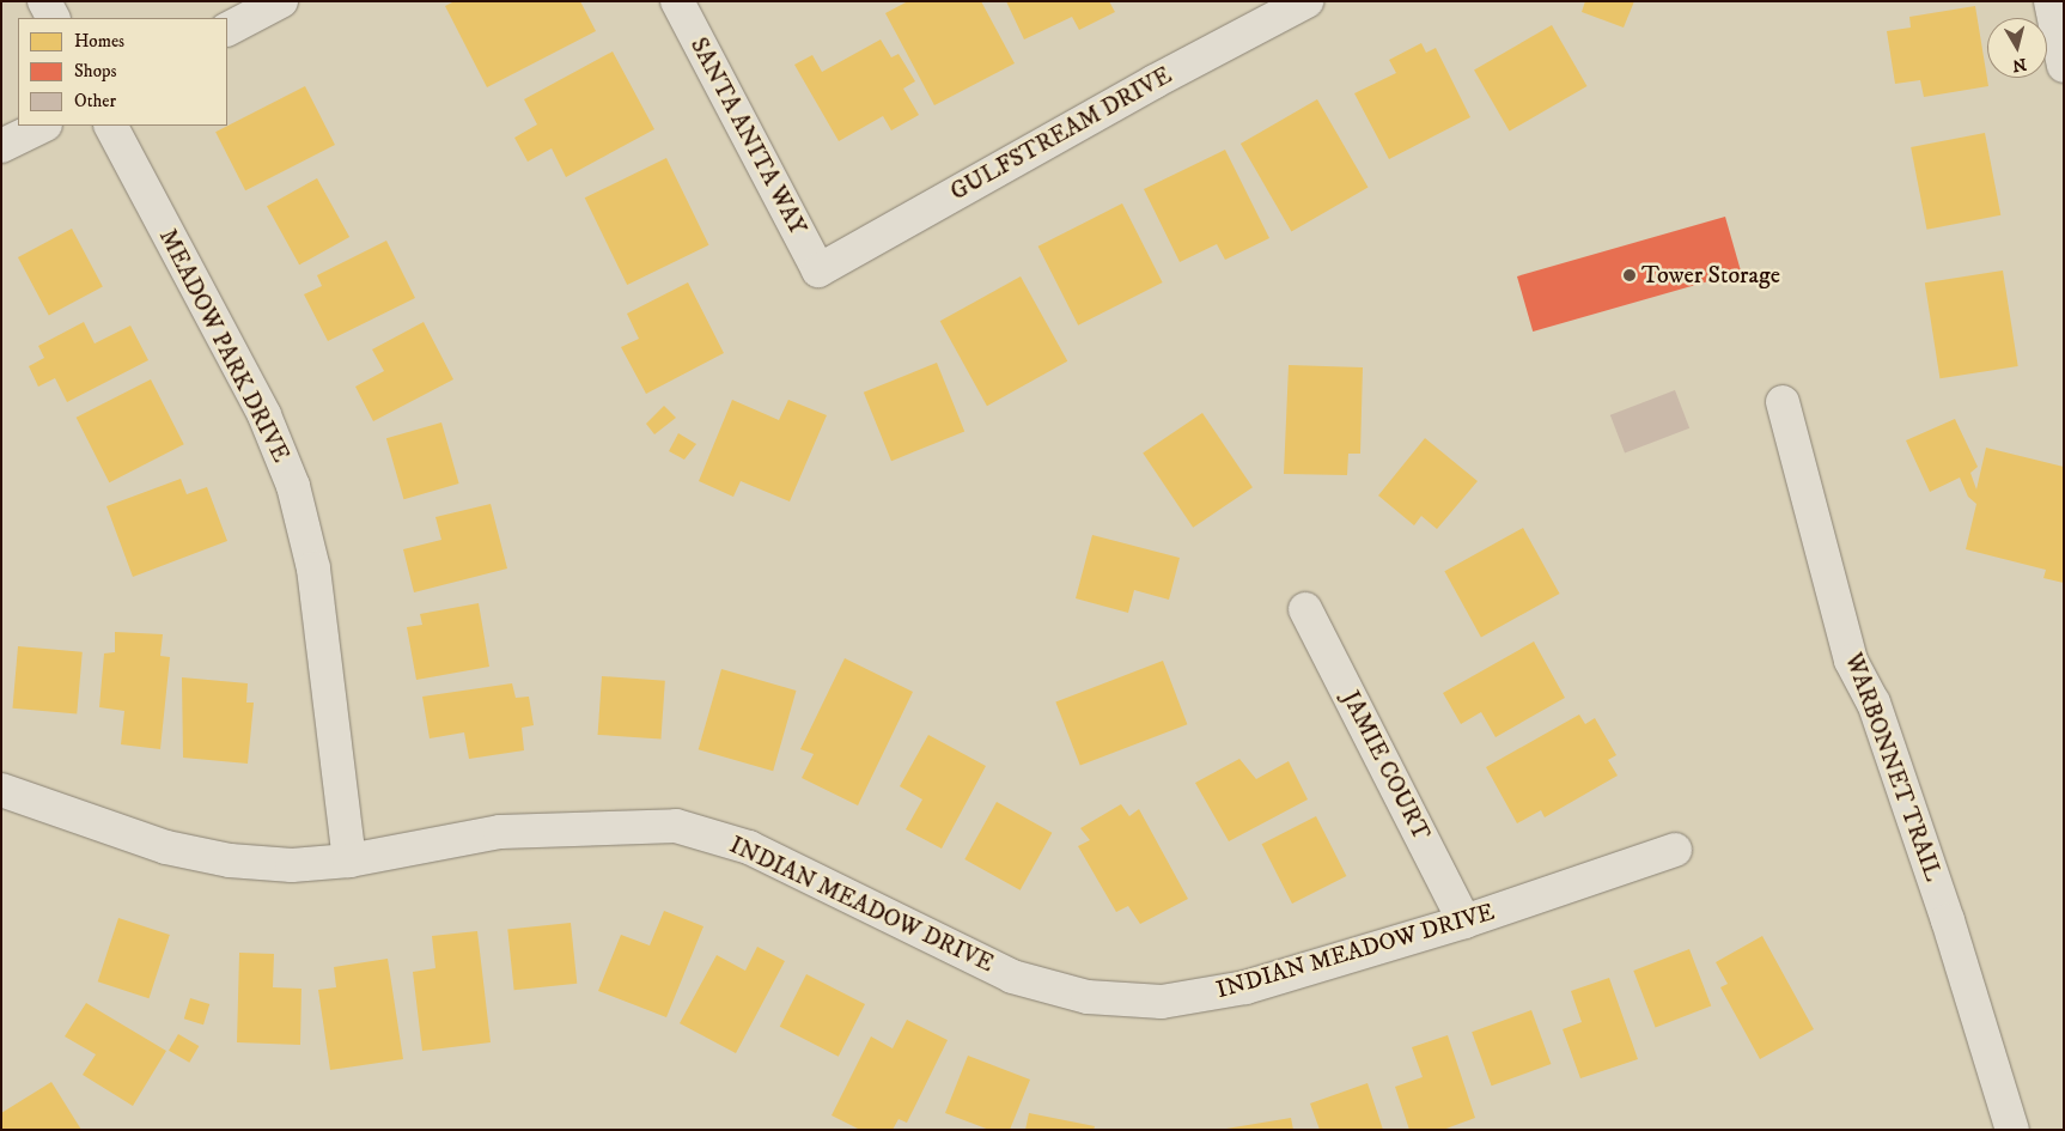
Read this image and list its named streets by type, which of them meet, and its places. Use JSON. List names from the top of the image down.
{
  "streets": {
    "street": [
      "GULFSTREAM DRIVE",
      "SANTA ANITA WAY",
      "MEADOW PARK DRIVE",
      "JAMIE COURT",
      "WARBONNET TRAIL",
      "INDIAN MEADOW DRIVE"
    ]
  },
  "crossings": [
    ["GULFSTREAM DRIVE", "SANTA ANITA WAY"],
    ["MEADOW PARK DRIVE", "INDIAN MEADOW DRIVE"],
    ["JAMIE COURT", "INDIAN MEADOW DRIVE"]
  ],
  "places": ["Tower Storage"],
  "legend": ["Homes", "Shops", "Other"],
  "north": "bottom"
}
